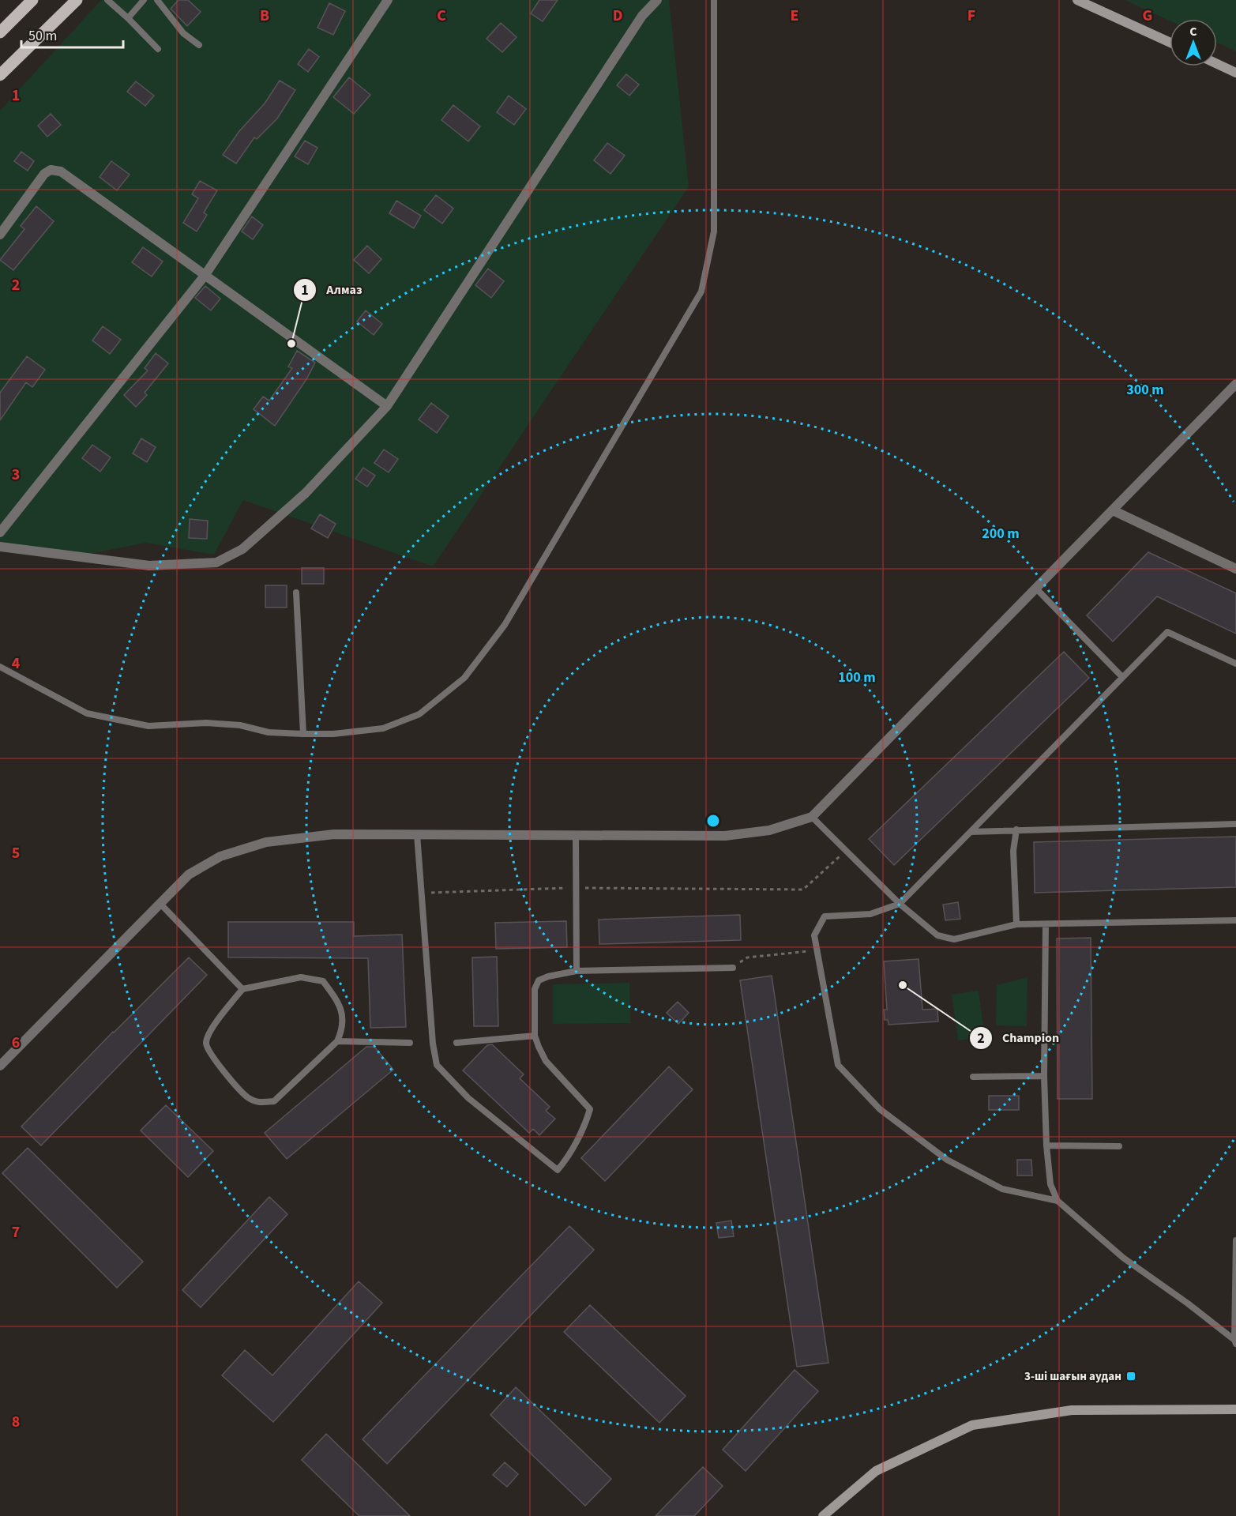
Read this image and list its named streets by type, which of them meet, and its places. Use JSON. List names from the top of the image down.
{
  "places": {
    "other": ["Алмаз", "Champion"],
    "transit": ["3-ші шағын аудан"]
  },
  "scale_bar": "50 m",
  "north": "top",
  "grid": {
    "columns": [
      "B",
      "C",
      "D",
      "E",
      "F",
      "G"
    ],
    "rows": [
      "1",
      "2",
      "3",
      "4",
      "5",
      "6",
      "7",
      "8"
    ]
  },
  "rings": ["300 m", "200 m", "100 m"]
}
